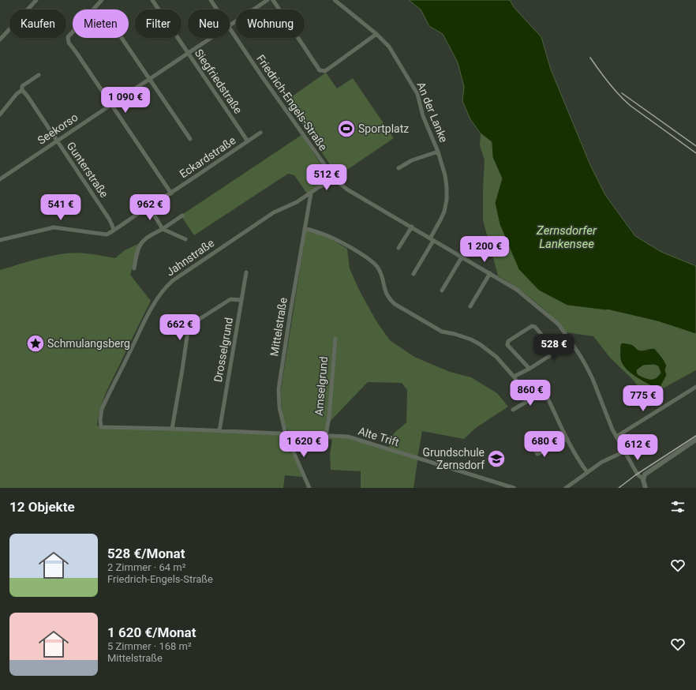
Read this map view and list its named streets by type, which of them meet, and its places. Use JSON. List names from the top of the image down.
{
  "streets": {
    "street": [
      "Siegfriedstraße",
      "Friedrich-Engels-Straße",
      "An der Lanke",
      "Seekorso",
      "Eckardstraße",
      "Gunterstraße",
      "Jahnstraße",
      "Mittelstraße",
      "Drosselgrund",
      "Amselgrund",
      "Alte Trift"
    ]
  },
  "crossings": [
    ["Siegfriedstraße", "Seekorso"],
    ["Siegfriedstraße", "Eckardstraße"],
    ["Friedrich-Engels-Straße", "An der Lanke"],
    ["Seekorso", "Gunterstraße"],
    ["Eckardstraße", "Gunterstraße"],
    ["Jahnstraße", "Mittelstraße"],
    ["Jahnstraße", "Alte Trift"],
    ["Mittelstraße", "Alte Trift"],
    ["Drosselgrund", "Alte Trift"],
    ["Amselgrund", "Alte Trift"]
  ],
  "water": ["Zernsdorfer Lankensee"],
  "places": {
    "sports": ["Sportplatz"],
    "place": ["Schmulangsberg"],
    "school or university": ["Grundschule Zernsdorf"]
  },
  "page": {
    "chip": [
      "Kaufen",
      "Mieten",
      "Filter",
      "Neu",
      "Wohnung"
    ],
    "price": [
      "1 090 €",
      "512 €",
      "541 €",
      "962 €",
      "1 200 €",
      "662 €",
      "528 €",
      "860 €",
      "775 €",
      "1 620 €",
      "680 €",
      "612 €"
    ],
    "heading": "12 Objekte",
    "list": [
      {
        "name": "528 €/Monat",
        "note": "2 Zimmer · 64 m² · Friedrich-Engels-Straße"
      },
      {
        "name": "1 620 €/Monat",
        "note": "5 Zimmer · 168 m² · Mittelstraße"
      }
    ]
  }
}
